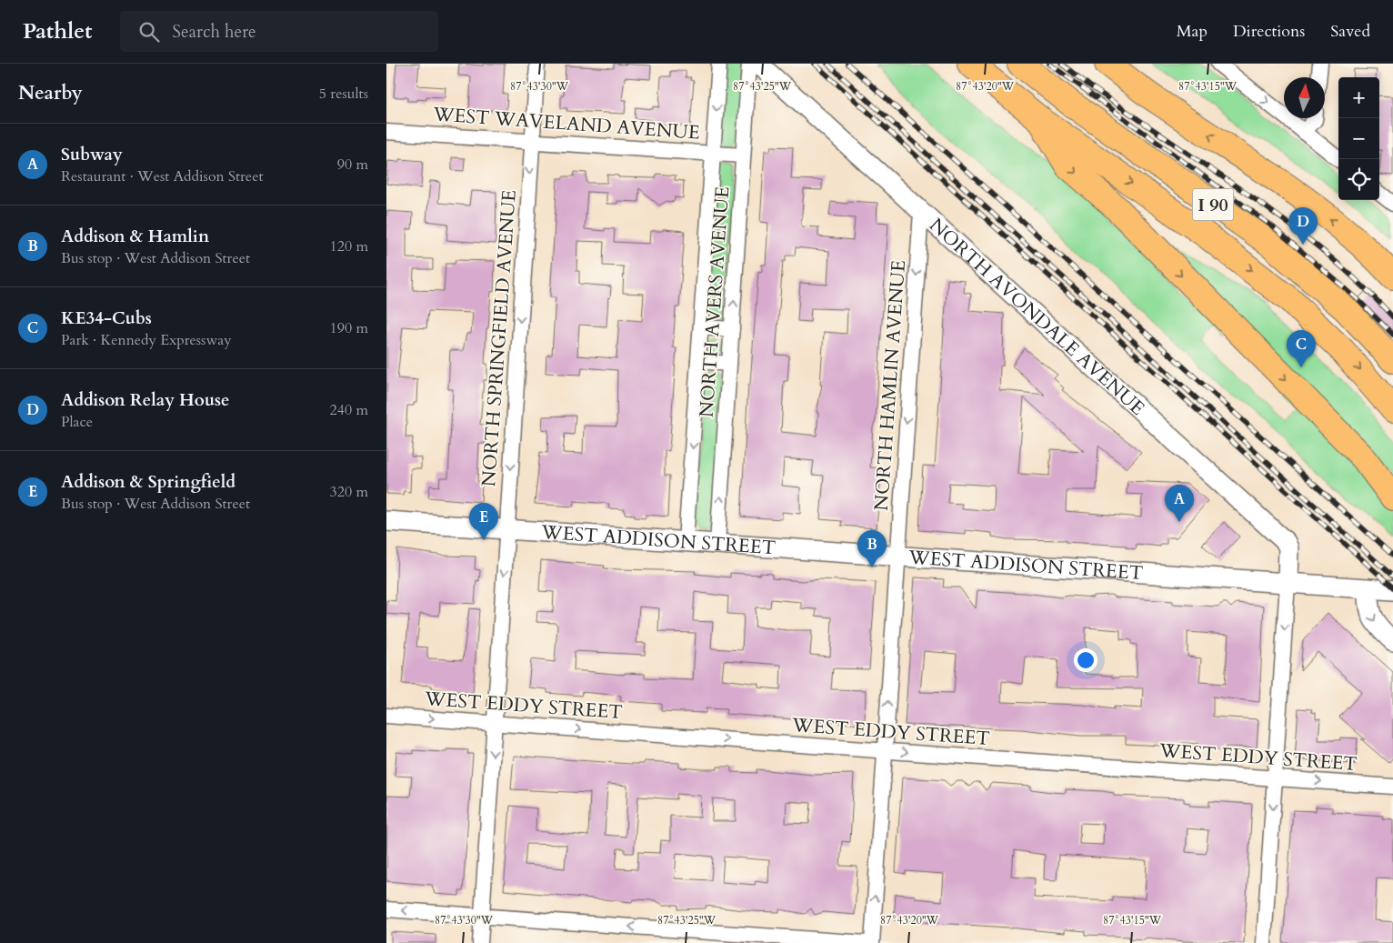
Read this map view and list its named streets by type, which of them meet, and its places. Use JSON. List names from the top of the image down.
{
  "streets": {
    "highway": ["I 90"],
    "street": [
      "WEST WAVELAND AVENUE",
      "NORTH AVERS AVENUE",
      "NORTH AVONDALE AVENUE",
      "NORTH SPRINGFIELD AVENUE",
      "NORTH HAMLIN AVENUE",
      "WEST ADDISON STREET",
      "WEST EDDY STREET"
    ]
  },
  "crossings": [
    ["WEST WAVELAND AVENUE", "NORTH AVERS AVENUE"],
    ["WEST WAVELAND AVENUE", "NORTH SPRINGFIELD AVENUE"],
    ["NORTH AVERS AVENUE", "WEST ADDISON STREET"],
    ["NORTH AVONDALE AVENUE", "NORTH HAMLIN AVENUE"],
    ["NORTH AVONDALE AVENUE", "WEST ADDISON STREET"],
    ["NORTH SPRINGFIELD AVENUE", "WEST ADDISON STREET"],
    ["NORTH SPRINGFIELD AVENUE", "WEST EDDY STREET"],
    ["NORTH HAMLIN AVENUE", "WEST ADDISON STREET"],
    ["NORTH HAMLIN AVENUE", "WEST EDDY STREET"]
  ],
  "one_way": ["NORTH SPRINGFIELD AVENUE", "WEST EDDY STREET"],
  "north": "top",
  "page": {
    "header": "Pathlet",
    "search": "Search here",
    "nav": ["Map", "Directions", "Saved"],
    "heading": ["Nearby", "5 results"],
    "map_buttons": ["+", "−"],
    "list": [
      {
        "mark": "A",
        "name": "Subway",
        "note": "Restaurant · West Addison Street",
        "value": "90 m"
      },
      {
        "mark": "B",
        "name": "Addison & Hamlin",
        "note": "Bus stop · West Addison Street",
        "value": "120 m"
      },
      {
        "mark": "C",
        "name": "KE34-Cubs",
        "note": "Park · Kennedy Expressway",
        "value": "190 m"
      },
      {
        "mark": "D",
        "name": "Addison Relay House",
        "note": "Place",
        "value": "240 m"
      },
      {
        "mark": "E",
        "name": "Addison & Springfield",
        "note": "Bus stop · West Addison Street",
        "value": "320 m"
      }
    ],
    "pins": [
      "D",
      "C",
      "A",
      "E",
      "B"
    ]
  },
  "coordinates": [
    "87°43'30\"W",
    "87°43'25\"W",
    "87°43'20\"W",
    "87°43'15\"W"
  ]
}
